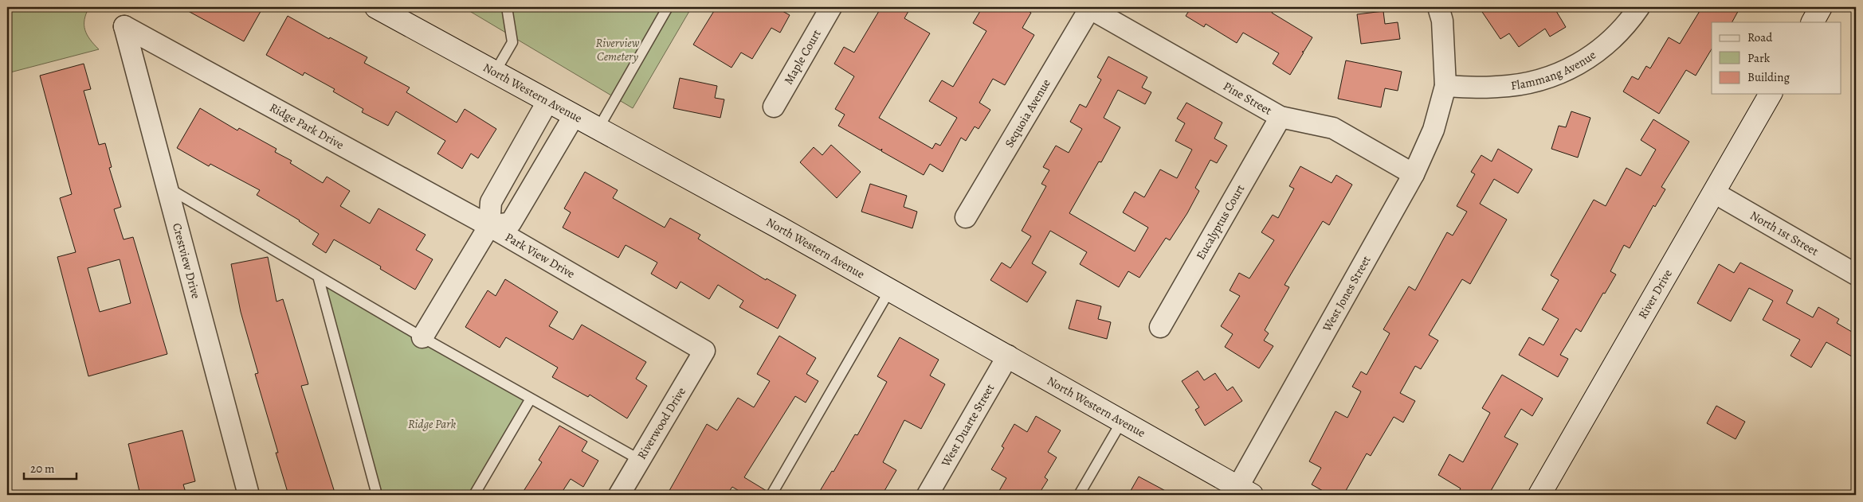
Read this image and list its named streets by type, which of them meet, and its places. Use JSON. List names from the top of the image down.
{
  "streets": {
    "main road": ["North Western Avenue", "River Drive"],
    "street": [
      "Maple Court",
      "Flammang Avenue",
      "Pine Street",
      "Sequoia Avenue",
      "Ridge Park Drive",
      "Eucalyptus Court",
      "North 1st Street",
      "Park View Drive",
      "Crestview Drive",
      "West Jones Street",
      "Riverwood Drive",
      "West Duarte Street"
    ]
  },
  "crossings": [
    ["Flammang Avenue", "West Jones Street"],
    ["North Western Avenue", "West Jones Street"],
    ["North Western Avenue", "West Duarte Street"],
    ["Pine Street", "Sequoia Avenue"],
    ["Pine Street", "Eucalyptus Court"],
    ["Pine Street", "West Jones Street"],
    ["Ridge Park Drive", "Park View Drive"],
    ["Ridge Park Drive", "Crestview Drive"],
    ["North 1st Street", "River Drive"],
    ["Park View Drive", "Riverwood Drive"]
  ],
  "parks": ["Riverview Cemetery", "Ridge Park"],
  "legend": ["Road", "Park", "Building"],
  "scale_bar": "20 m"
}
